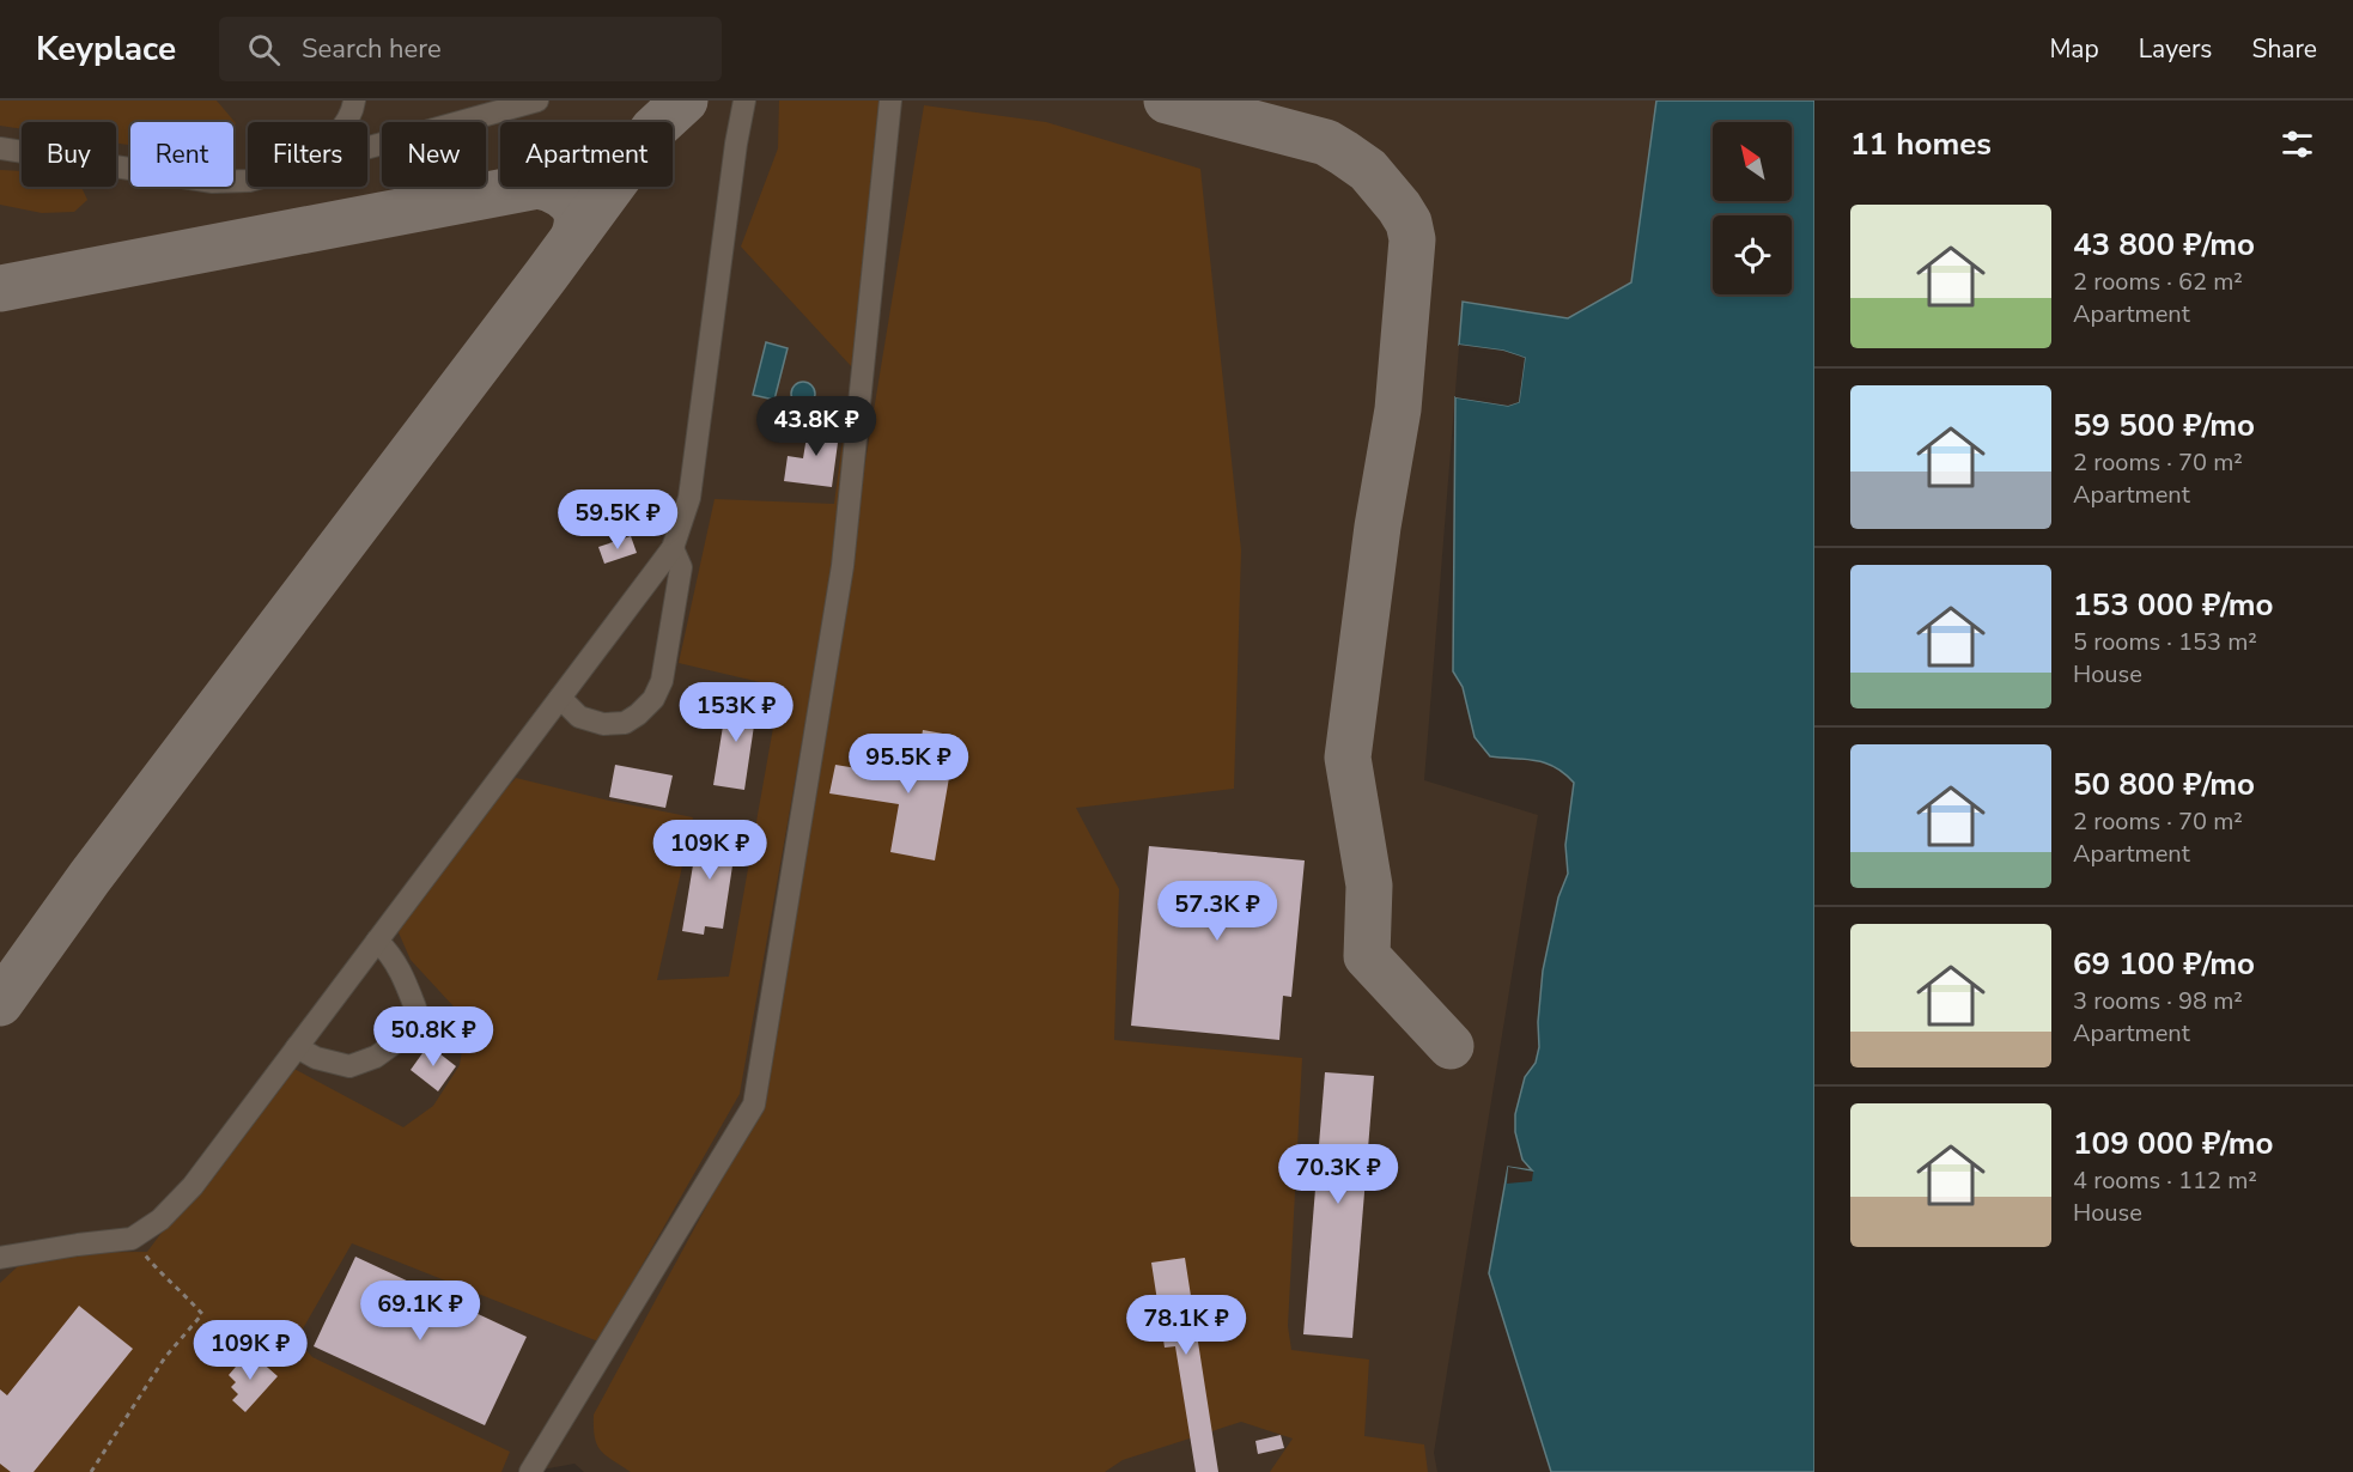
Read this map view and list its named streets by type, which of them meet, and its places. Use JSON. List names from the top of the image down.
{
  "north": "top left",
  "page": {
    "header": "Keyplace",
    "search": "Search here",
    "nav": ["Map", "Layers", "Share"],
    "heading": "11 homes",
    "chip": [
      "Buy",
      "Rent",
      "Filters",
      "New",
      "Apartment"
    ],
    "list": [
      {
        "name": "43 800 ₽/mo",
        "note": "2 rooms · 62 m² · Apartment"
      },
      {
        "name": "59 500 ₽/mo",
        "note": "2 rooms · 70 m² · Apartment"
      },
      {
        "name": "153 000 ₽/mo",
        "note": "5 rooms · 153 m² · House"
      },
      {
        "name": "50 800 ₽/mo",
        "note": "2 rooms · 70 m² · Apartment"
      },
      {
        "name": "69 100 ₽/mo",
        "note": "3 rooms · 98 m² · Apartment"
      },
      {
        "name": "109 000 ₽/mo",
        "note": "4 rooms · 112 m² · House"
      }
    ],
    "price": [
      "43.8K ₽",
      "59.5K ₽",
      "153K ₽",
      "95.5K ₽",
      "109K ₽",
      "57.3K ₽",
      "50.8K ₽",
      "70.3K ₽",
      "69.1K ₽",
      "78.1K ₽",
      "109K ₽"
    ]
  }
}
